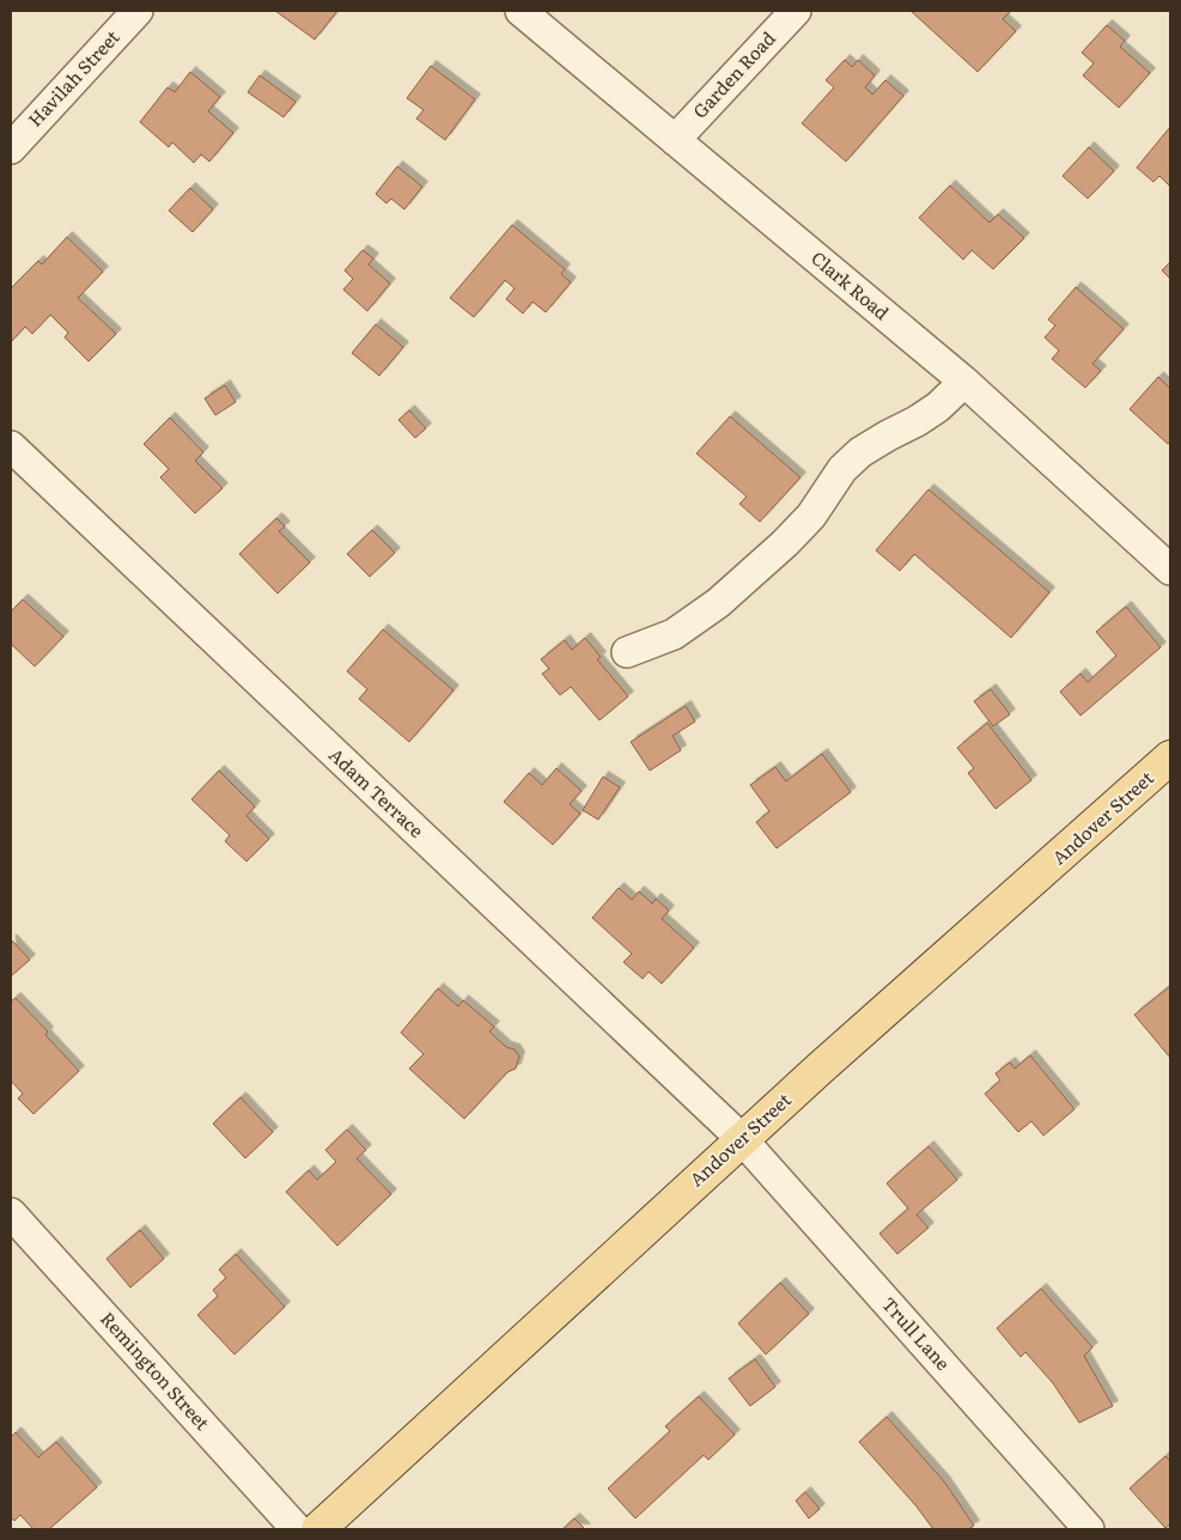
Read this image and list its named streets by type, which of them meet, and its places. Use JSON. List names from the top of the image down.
{
  "streets": {
    "main road": ["Andover Street"],
    "street": [
      "Garden Road",
      "Havilah Street",
      "Clark Road",
      "Adam Terrace",
      "Trull Lane",
      "Remington Street"
    ]
  },
  "crossings": [
    ["Garden Road", "Clark Road"],
    ["Adam Terrace", "Andover Street"],
    ["Adam Terrace", "Trull Lane"],
    ["Andover Street", "Trull Lane"]
  ]
}
